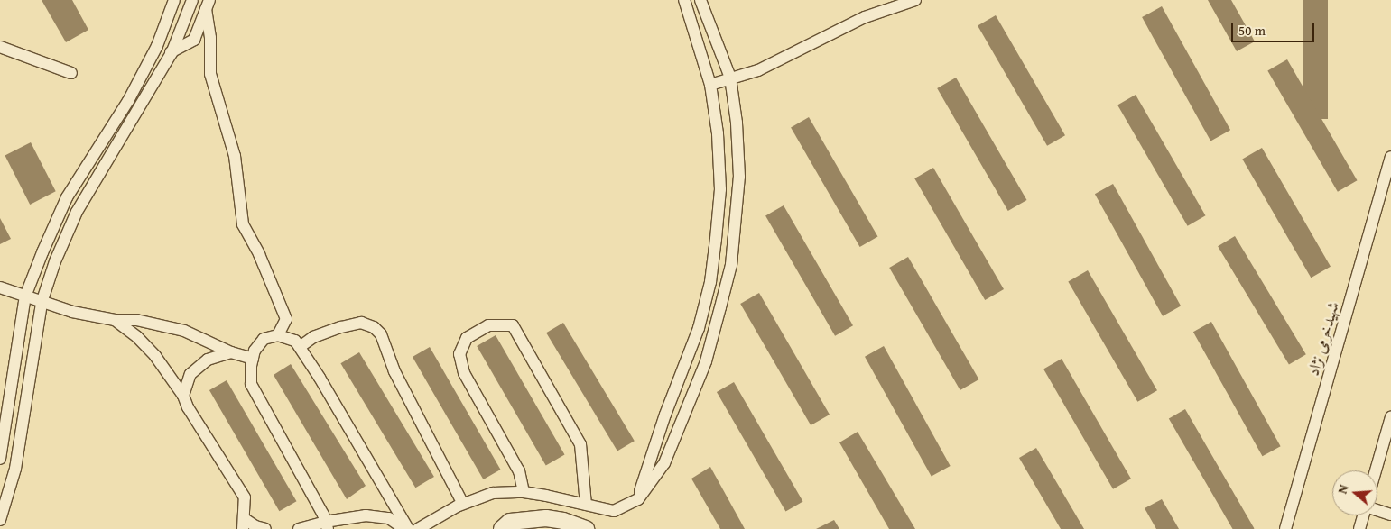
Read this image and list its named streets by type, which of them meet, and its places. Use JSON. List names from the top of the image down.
{
  "streets": {
    "street": ["شهیدخرمی نژاد"]
  },
  "scale_bar": "50 m",
  "north": "left"
}
